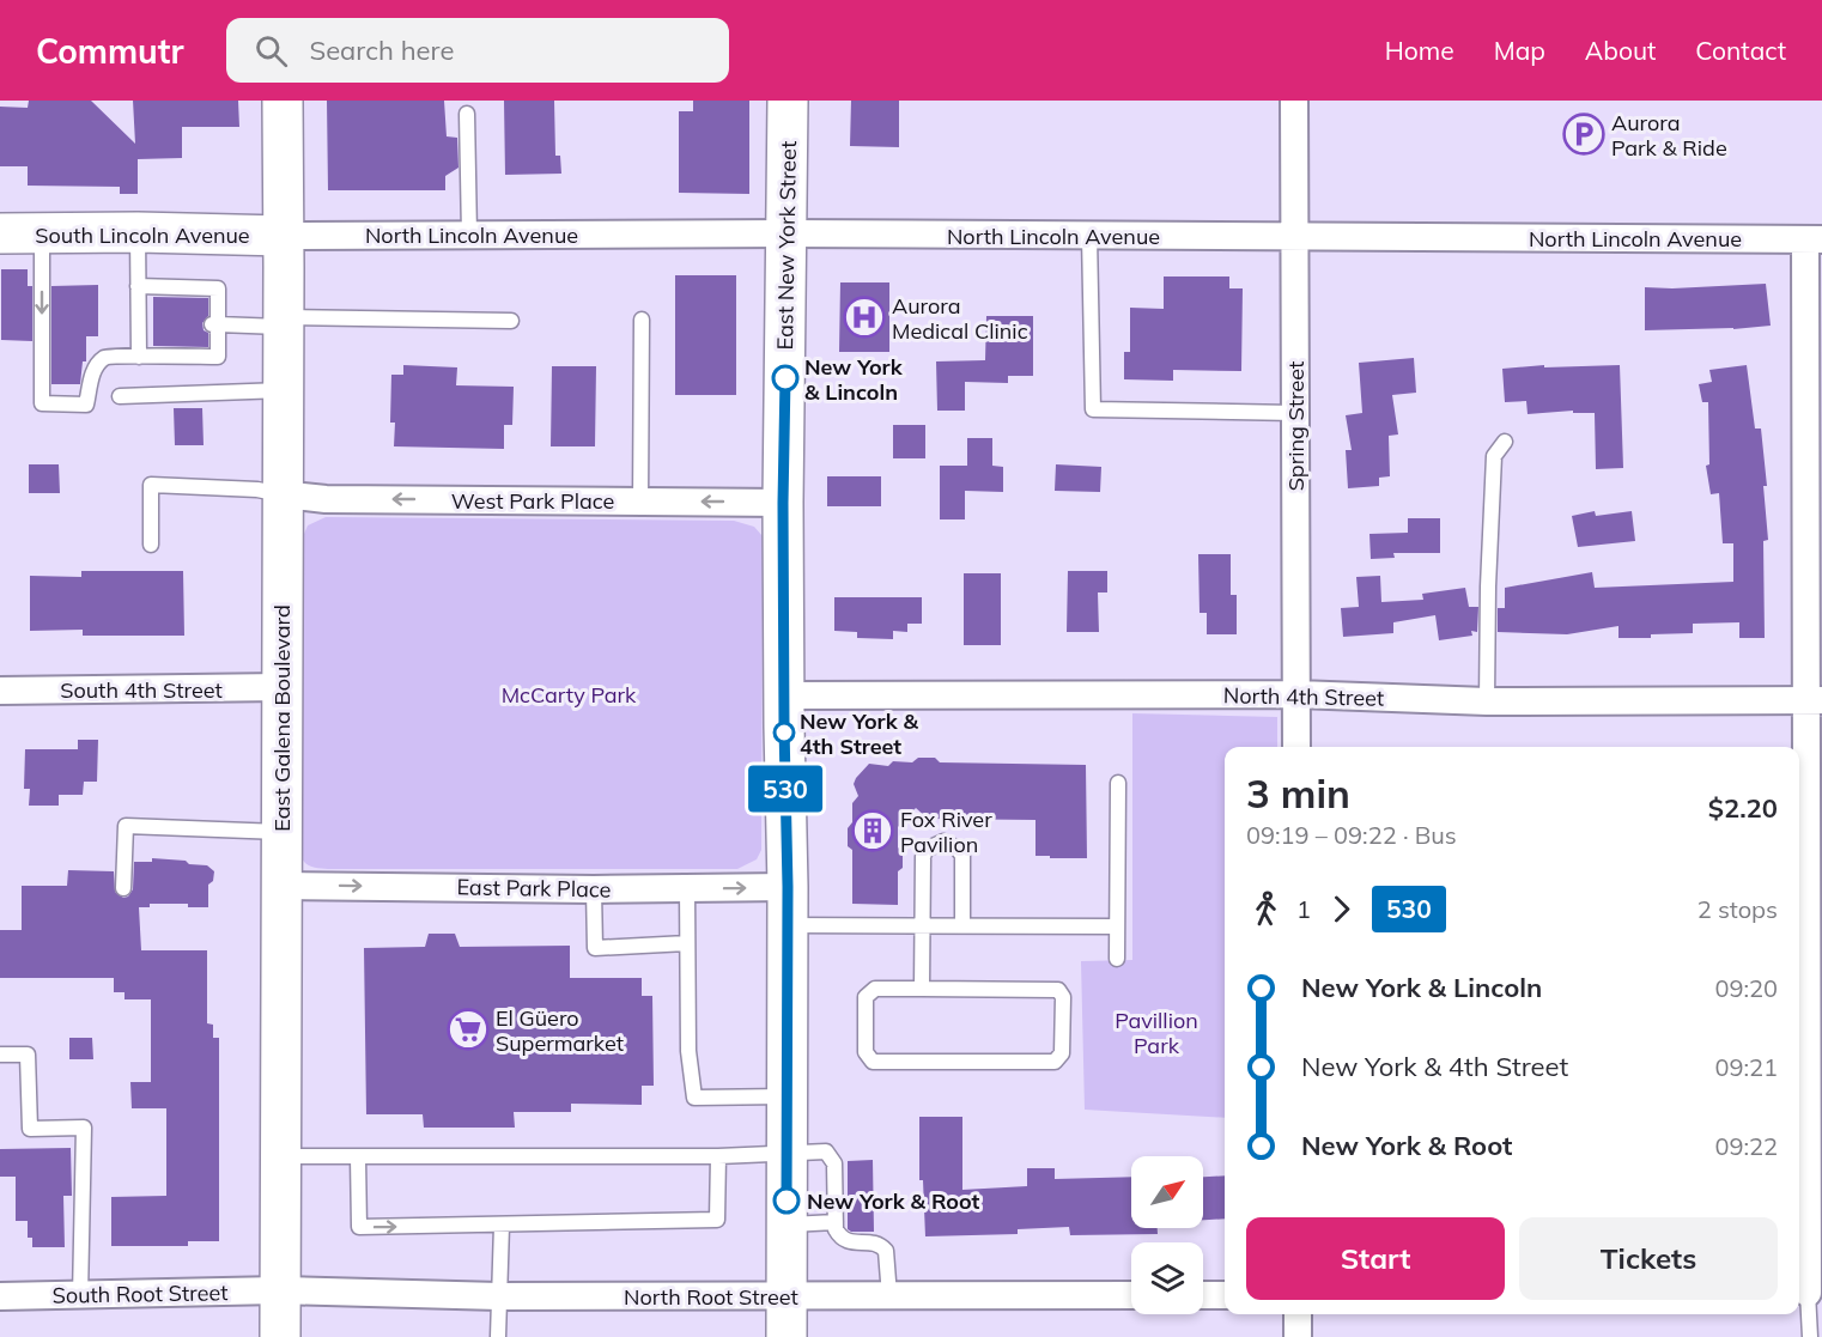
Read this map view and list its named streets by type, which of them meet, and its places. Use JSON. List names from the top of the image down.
{
  "streets": {
    "main road": ["South Lincoln Avenue", "East New York Street", "East Galena Boulevard"],
    "street": [
      "North Lincoln Avenue",
      "Spring Street",
      "West Park Place",
      "South 4th Street",
      "North 4th Street",
      "East Park Place",
      "South Root Street",
      "North Root Street"
    ]
  },
  "crossings": [
    ["South Lincoln Avenue", "North Lincoln Avenue"],
    ["South Lincoln Avenue", "East Galena Boulevard"],
    ["North Lincoln Avenue", "East New York Street"],
    ["North Lincoln Avenue", "Spring Street"],
    ["North Lincoln Avenue", "East Galena Boulevard"],
    ["East New York Street", "West Park Place"],
    ["East New York Street", "North 4th Street"],
    ["East New York Street", "East Park Place"],
    ["East New York Street", "North Root Street"],
    ["Spring Street", "North 4th Street"],
    ["West Park Place", "East Galena Boulevard"],
    ["South 4th Street", "East Galena Boulevard"],
    ["East Galena Boulevard", "East Park Place"],
    ["East Galena Boulevard", "South Root Street"],
    ["East Galena Boulevard", "North Root Street"],
    ["South Root Street", "North Root Street"]
  ],
  "one_way": ["West Park Place", "East Park Place"],
  "parks": ["McCarty Park", "Pavillion Park"],
  "places": {
    "parking": ["Aurora Park & Ride"],
    "hospital": ["Aurora Medical Clinic"],
    "other": ["New York & Lincoln", "New York & 4th Street", "New York & Root"],
    "building": ["Fox River Pavilion"],
    "supermarket": ["El Güero Supermarket"]
  },
  "lines": ["bus line 530"],
  "north": "top right",
  "page": {
    "header": "Commutr",
    "search": "Search here",
    "nav": [
      "Home",
      "Map",
      "About",
      "Contact"
    ],
    "on_map": "530",
    "heading": ["3 min", "09:19 – 09:22 · Bus", "$2.20"],
    "legs": ["1", "530", "2 stops"],
    "list": [
      {
        "name": "New York & Lincoln",
        "value": "09:20"
      },
      {
        "name": "New York & 4th Street",
        "value": "09:21"
      },
      {
        "name": "New York & Root",
        "value": "09:22"
      }
    ],
    "buttons": ["Start", "Tickets"]
  }
}
